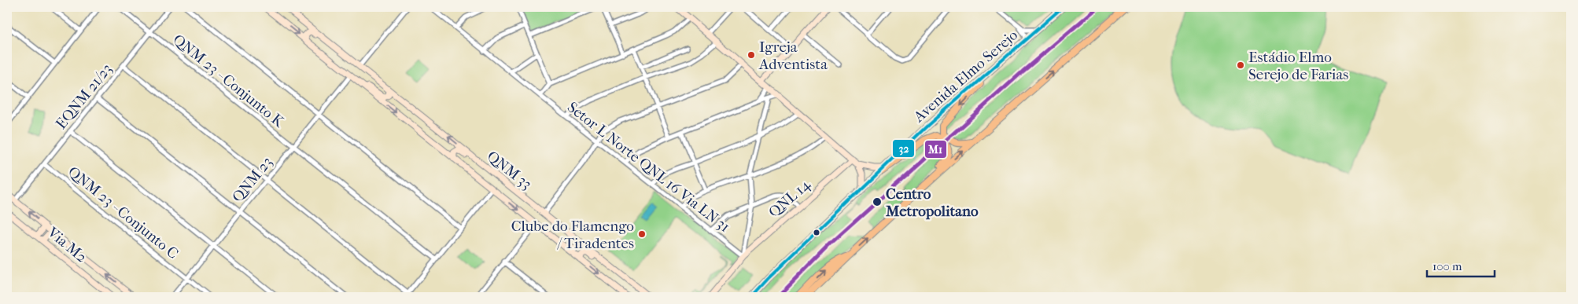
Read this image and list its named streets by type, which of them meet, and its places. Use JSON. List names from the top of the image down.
{
  "streets": {
    "main road": [
      "Avenida Elmo Serejo",
      "QNM 33",
      "QNL 14",
      "Via M2"
    ],
    "street": [
      "QNM 23 - Conjunto K",
      "EQNM 21/23",
      "Setor L Norte QNL 16 Via LN 31",
      "QNM 23",
      "QNM 23 - Conjunto C"
    ]
  },
  "crossings": [
    ["QNM 23 - Conjunto K", "EQNM 21/23"],
    ["QNM 23 - Conjunto K", "QNM 23"],
    ["EQNM 21/23", "QNM 23 - Conjunto C"],
    ["Setor L Norte QNL 16 Via LN 31", "QNL 14"],
    ["QNM 23", "QNM 23 - Conjunto C"]
  ],
  "places": [
    "Igreja Adventista",
    "Estádio Elmo Serejo de Farias",
    "Centro Metropolitano",
    "Clube do Flamengo / Tiradentes"
  ],
  "lines": ["transit line M1", "transit line 32"],
  "scale_bar": "100 m"
}
